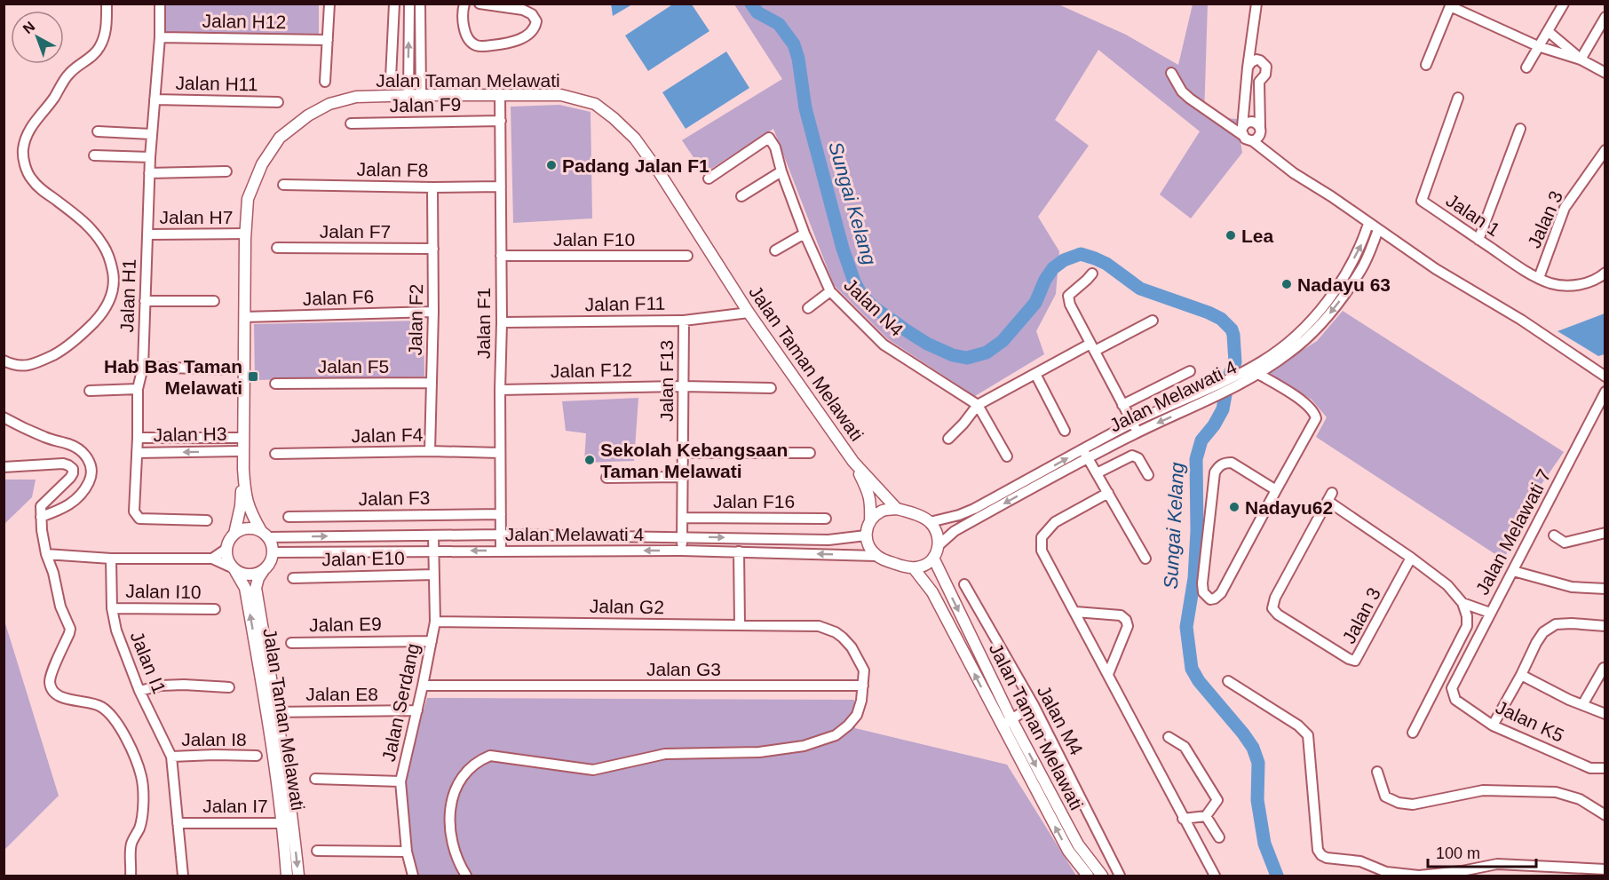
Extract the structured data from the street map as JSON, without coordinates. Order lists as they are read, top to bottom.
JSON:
{
  "streets": {
    "main road": ["Jalan Taman Melawati"],
    "street": [
      "Jalan H12",
      "Jalan H11",
      "Jalan F9",
      "Jalan F8",
      "Jalan 1",
      "Jalan H7",
      "Jalan 3",
      "Jalan F7",
      "Jalan F10",
      "Jalan H1",
      "Jalan F6",
      "Jalan F11",
      "Jalan N4",
      "Jalan F2",
      "Jalan F1",
      "Jalan F5",
      "Jalan F12",
      "Jalan F13",
      "Jalan Melawati 4",
      "Jalan H3",
      "Jalan F4",
      "Jalan F3",
      "Jalan F16",
      "Jalan Melawati 7",
      "Jalan E10",
      "Jalan I10",
      "Jalan G2",
      "Jalan E9",
      "Jalan I1",
      "Jalan G3",
      "Jalan E8",
      "Jalan Serdang",
      "Jalan M4",
      "Jalan K5",
      "Jalan I8",
      "Jalan I7"
    ]
  },
  "crossings": [
    ["Jalan H12", "Jalan H1"],
    ["Jalan Taman Melawati", "Jalan H7"],
    ["Jalan Taman Melawati", "Jalan F6"],
    ["Jalan Taman Melawati", "Jalan F11"],
    ["Jalan Taman Melawati", "Jalan F1"],
    ["Jalan Taman Melawati", "Jalan Melawati 4"],
    ["Jalan Taman Melawati", "Jalan H3"],
    ["Jalan Taman Melawati", "Jalan E8"],
    ["Jalan Taman Melawati", "Jalan I7"],
    ["Jalan H11", "Jalan H1"],
    ["Jalan F9", "Jalan F1"],
    ["Jalan F8", "Jalan F2"],
    ["Jalan F8", "Jalan F1"],
    ["Jalan 1", "Jalan 3"],
    ["Jalan H7", "Jalan H1"],
    ["Jalan F7", "Jalan F2"],
    ["Jalan F10", "Jalan F1"],
    ["Jalan H1", "Jalan H3"],
    ["Jalan F6", "Jalan F2"],
    ["Jalan F11", "Jalan F1"],
    ["Jalan F11", "Jalan F13"],
    ["Jalan F2", "Jalan F5"],
    ["Jalan F2", "Jalan F4"],
    ["Jalan F1", "Jalan F12"],
    ["Jalan F1", "Jalan Melawati 4"],
    ["Jalan F1", "Jalan F4"],
    ["Jalan F1", "Jalan F3"],
    ["Jalan F12", "Jalan F13"],
    ["Jalan F13", "Jalan Melawati 4"],
    ["Jalan F13", "Jalan F16"],
    ["Jalan Melawati 4", "Jalan Serdang"],
    ["Jalan Melawati 7", "Jalan K5"],
    ["Jalan E10", "Jalan Serdang"],
    ["Jalan I10", "Jalan I1"],
    ["Jalan G2", "Jalan G3"],
    ["Jalan G2", "Jalan Serdang"],
    ["Jalan E9", "Jalan Serdang"],
    ["Jalan I1", "Jalan I8"],
    ["Jalan I1", "Jalan I7"],
    ["Jalan G3", "Jalan Serdang"],
    ["Jalan E8", "Jalan Serdang"]
  ],
  "water": ["Sungai Kelang"],
  "places": {
    "other": [
      "Padang Jalan F1",
      "Lea",
      "Nadayu 63",
      "Sekolah Kebangsaan Taman Melawati",
      "Nadayu62"
    ],
    "transit": ["Hab Bas Taman Melawati"]
  },
  "scale_bar": "100 m",
  "north": "top left"
}
